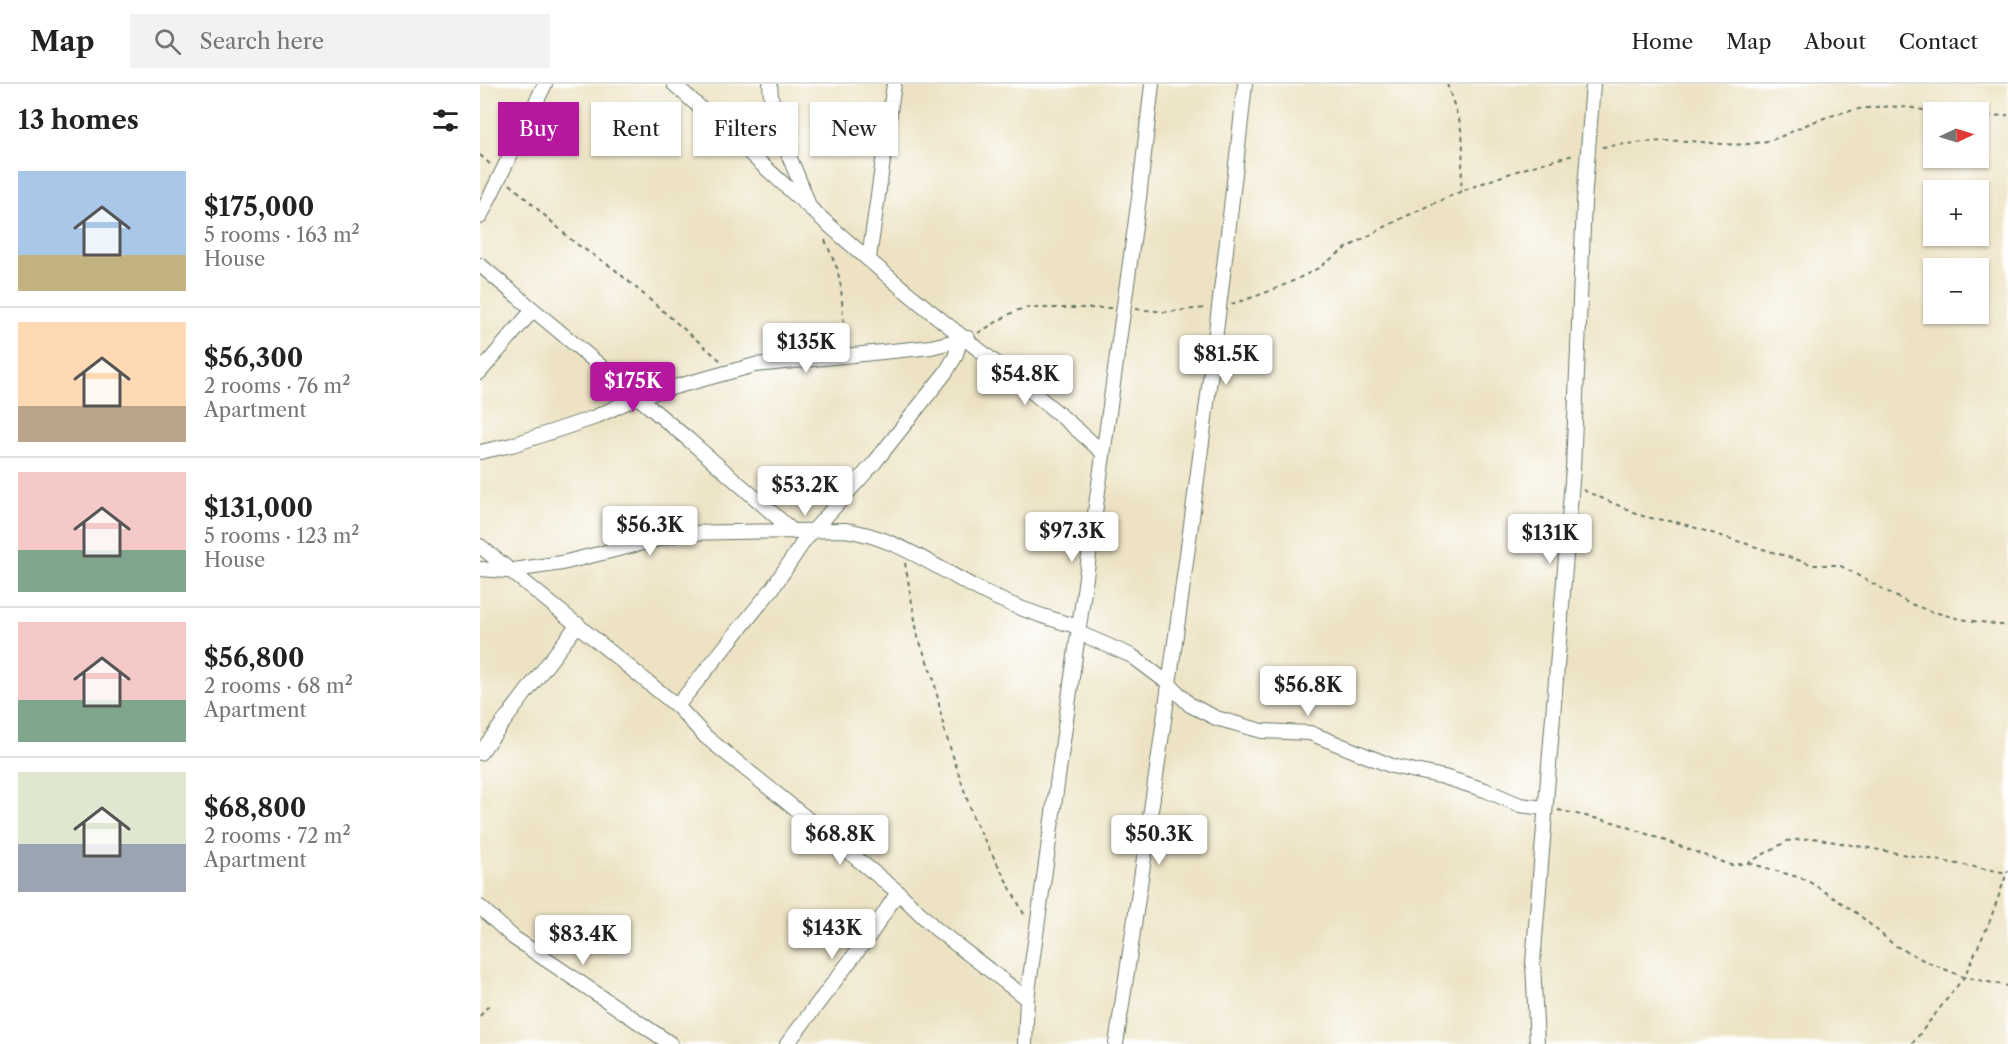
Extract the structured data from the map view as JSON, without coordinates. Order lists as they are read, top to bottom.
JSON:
{
  "north": "right",
  "page": {
    "header": "Map",
    "search": "Search here",
    "nav": [
      "Home",
      "Map",
      "About",
      "Contact"
    ],
    "heading": "13 homes",
    "map_buttons": ["+", "−"],
    "chip": [
      "Buy",
      "Rent",
      "Filters",
      "New"
    ],
    "list": [
      {
        "name": "$175,000",
        "note": "5 rooms · 163 m² · House"
      },
      {
        "name": "$56,300",
        "note": "2 rooms · 76 m² · Apartment"
      },
      {
        "name": "$131,000",
        "note": "5 rooms · 123 m² · House"
      },
      {
        "name": "$56,800",
        "note": "2 rooms · 68 m² · Apartment"
      },
      {
        "name": "$68,800",
        "note": "2 rooms · 72 m² · Apartment"
      }
    ],
    "price": [
      "$135K",
      "$81.5K",
      "$54.8K",
      "$175K",
      "$53.2K",
      "$56.3K",
      "$97.3K",
      "$131K",
      "$56.8K",
      "$68.8K",
      "$50.3K",
      "$143K",
      "$83.4K"
    ]
  }
}
